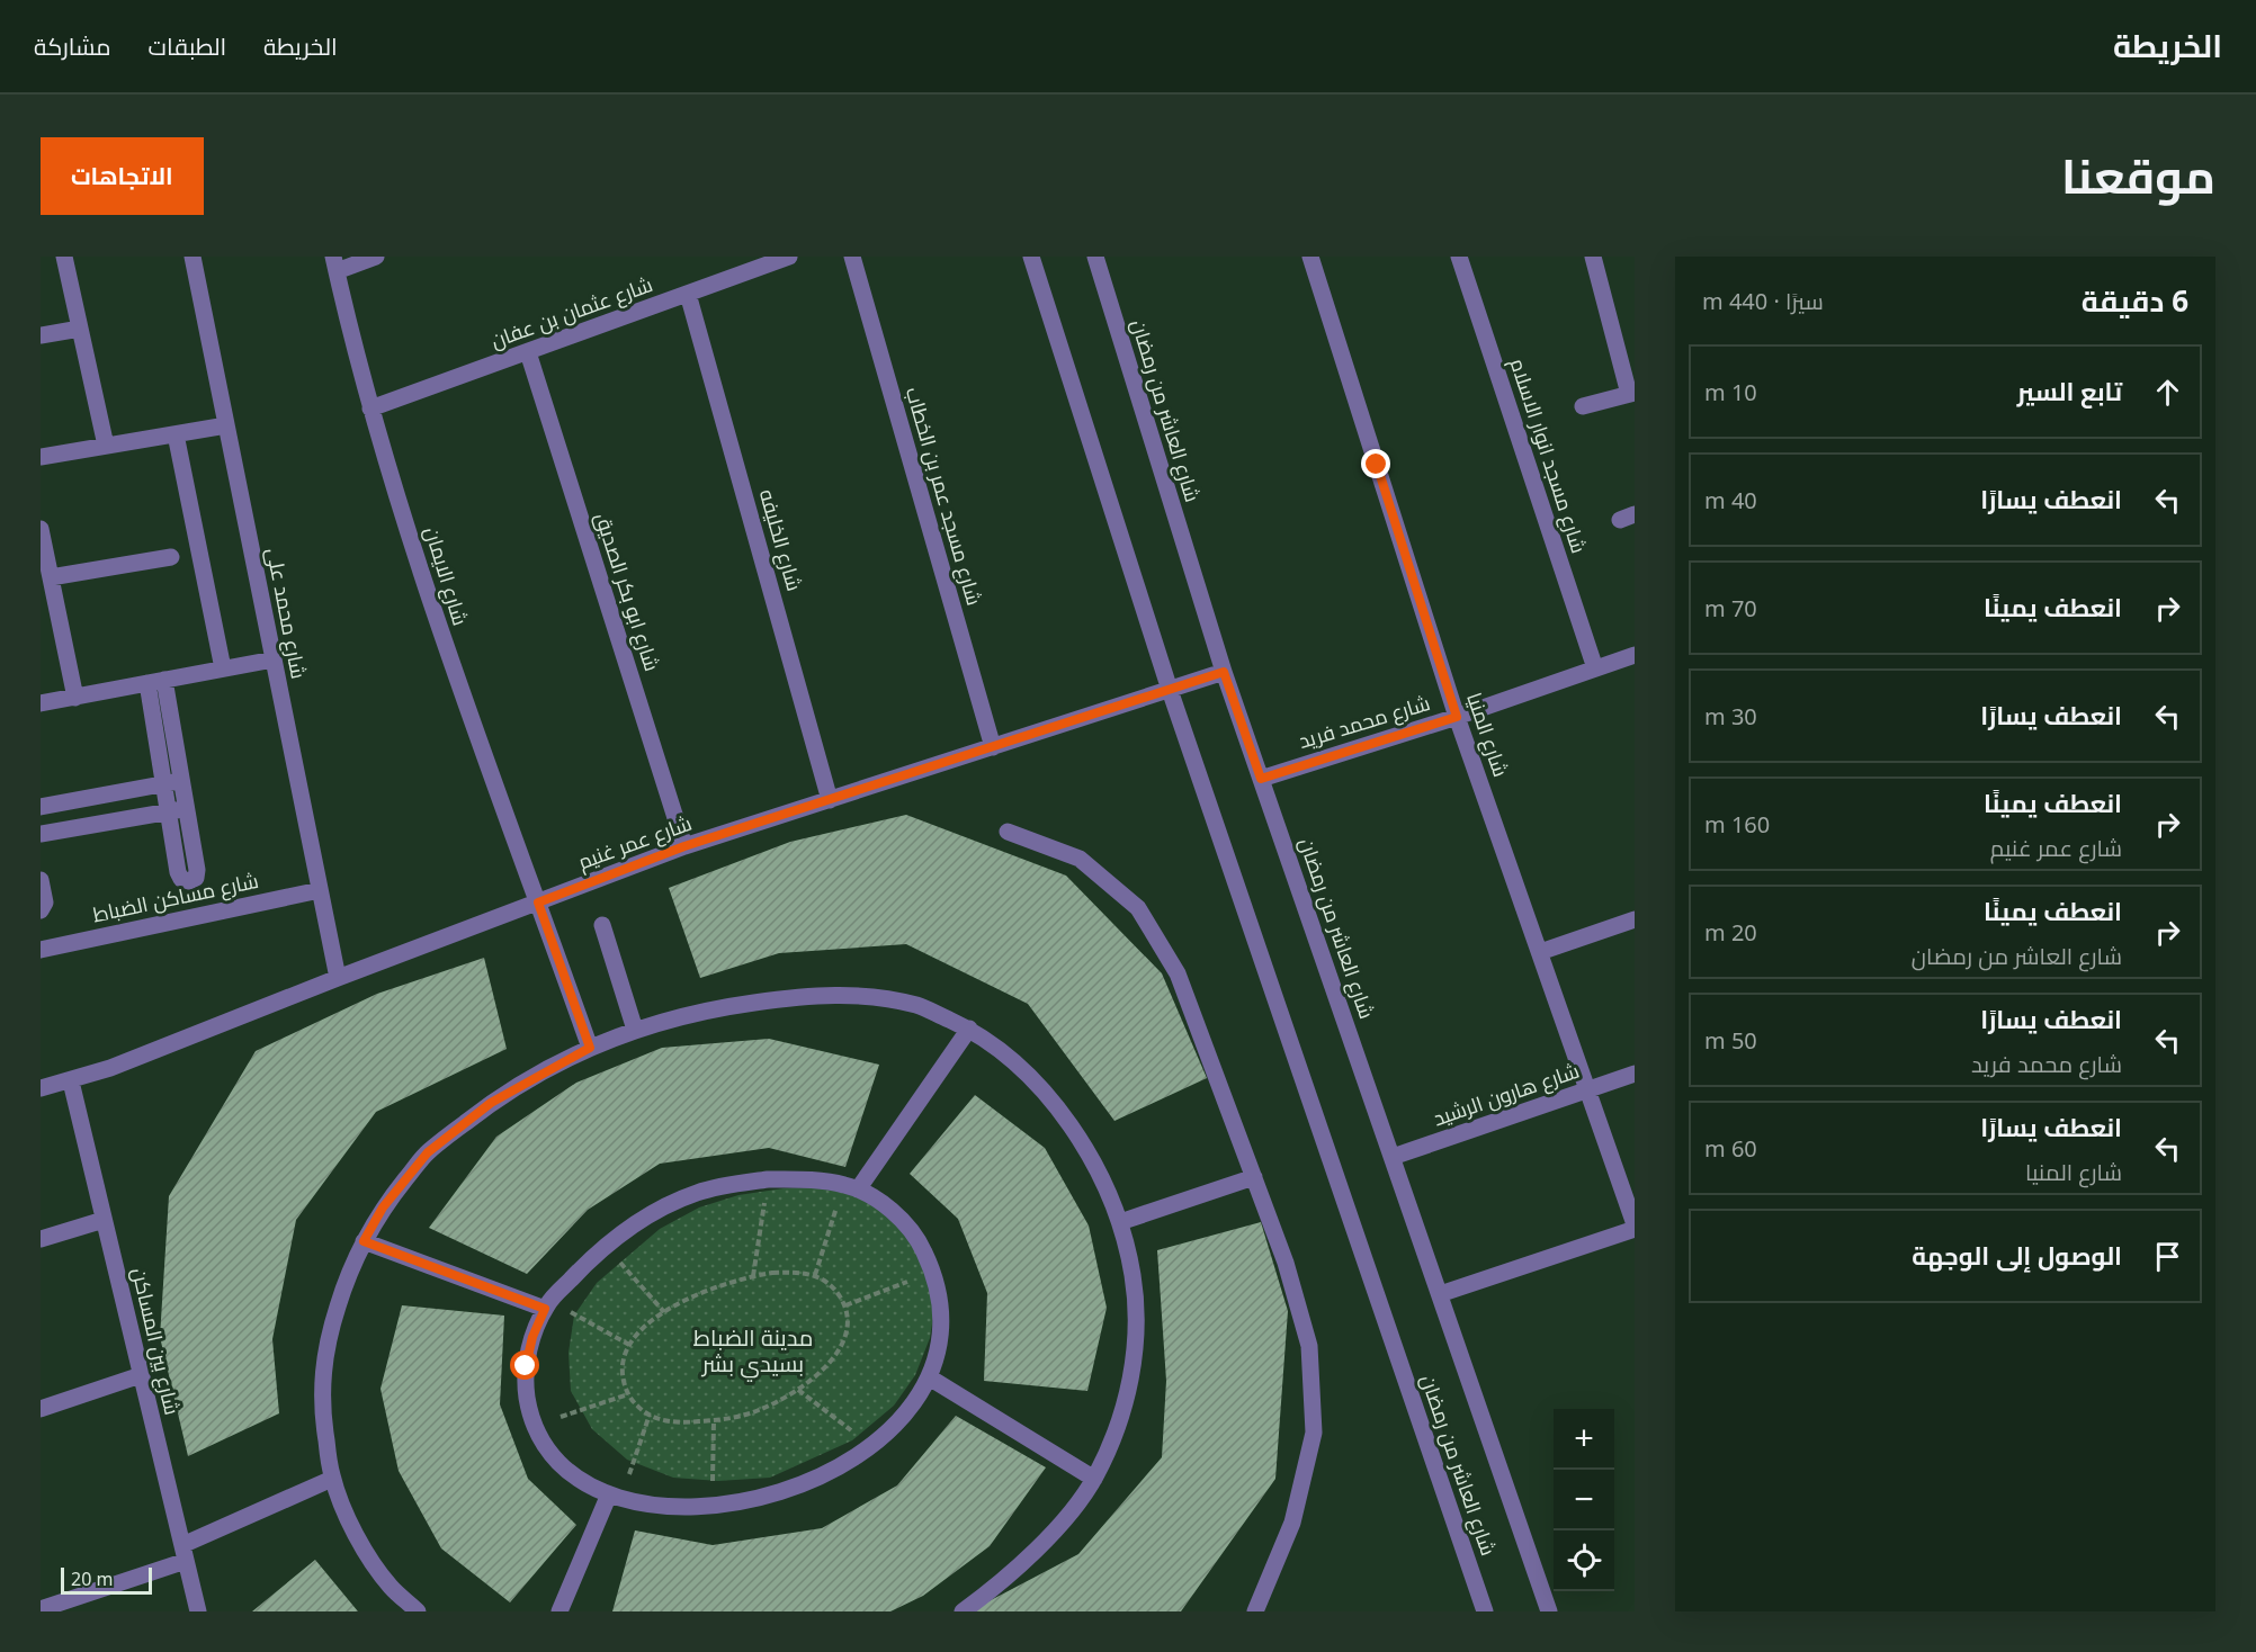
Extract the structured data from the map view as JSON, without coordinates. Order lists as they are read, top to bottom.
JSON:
{
  "streets": {
    "street": [
      "شارع عثمان بن عفان",
      "شارع العاشر من رمضان",
      "شارع مسجد انوار الاسلام",
      "شارع مسجد عمر بن الخطاب",
      "شارع الخليفه",
      "شارع الايمان",
      "شارع ابو بكر الصديق",
      "شارع محمد على",
      "شارع محمد فريد",
      "شارع المنيا",
      "شارع عمر غنيم",
      "شارع مساكن الضباط",
      "شارع هارون الرشيد",
      "شارع بين المساكن"
    ]
  },
  "crossings": [
    ["شارع عثمان بن عفان", "شارع الخليفه"],
    ["شارع عثمان بن عفان", "شارع الايمان"],
    ["شارع عثمان بن عفان", "شارع ابو بكر الصديق"],
    ["شارع العاشر من رمضان", "شارع محمد فريد"],
    ["شارع العاشر من رمضان", "شارع عمر غنيم"],
    ["شارع العاشر من رمضان", "شارع هارون الرشيد"],
    ["شارع مسجد انوار الاسلام", "شارع محمد فريد"],
    ["شارع مسجد عمر بن الخطاب", "شارع عمر غنيم"],
    ["شارع الخليفه", "شارع عمر غنيم"],
    ["شارع الايمان", "شارع عمر غنيم"],
    ["شارع ابو بكر الصديق", "شارع عمر غنيم"],
    ["شارع محمد على", "شارع عمر غنيم"],
    ["شارع محمد على", "شارع مساكن الضباط"],
    ["شارع محمد فريد", "شارع المنيا"],
    ["شارع المنيا", "شارع هارون الرشيد"],
    ["شارع عمر غنيم", "شارع بين المساكن"]
  ],
  "districts": ["مدينة الضباط بسيدي بشر"],
  "scale_bar": "20 m",
  "page": {
    "header": "الخريطة",
    "nav": ["الخريطة", "الطبقات", "مشاركة"],
    "title": "موقعنا",
    "buttons": "الاتجاهات",
    "heading": ["6 دقيقة", "سيرًا · 440 m"],
    "list": [
      ["تابع السير", "10 m"],
      ["انعطف يسارًا", "40 m"],
      ["انعطف يمينًا", "70 m"],
      ["انعطف يسارًا", "30 m"],
      ["انعطف يمينًا", "شارع عمر غنيم", "160 m"],
      ["انعطف يمينًا", "شارع العاشر من رمضان", "20 m"],
      ["انعطف يسارًا", "شارع محمد فريد", "50 m"],
      ["انعطف يسارًا", "شارع المنيا", "60 m"],
      "الوصول إلى الوجهة"
    ],
    "map_buttons": ["+", "−"],
    "scale": "20 m"
  }
}
